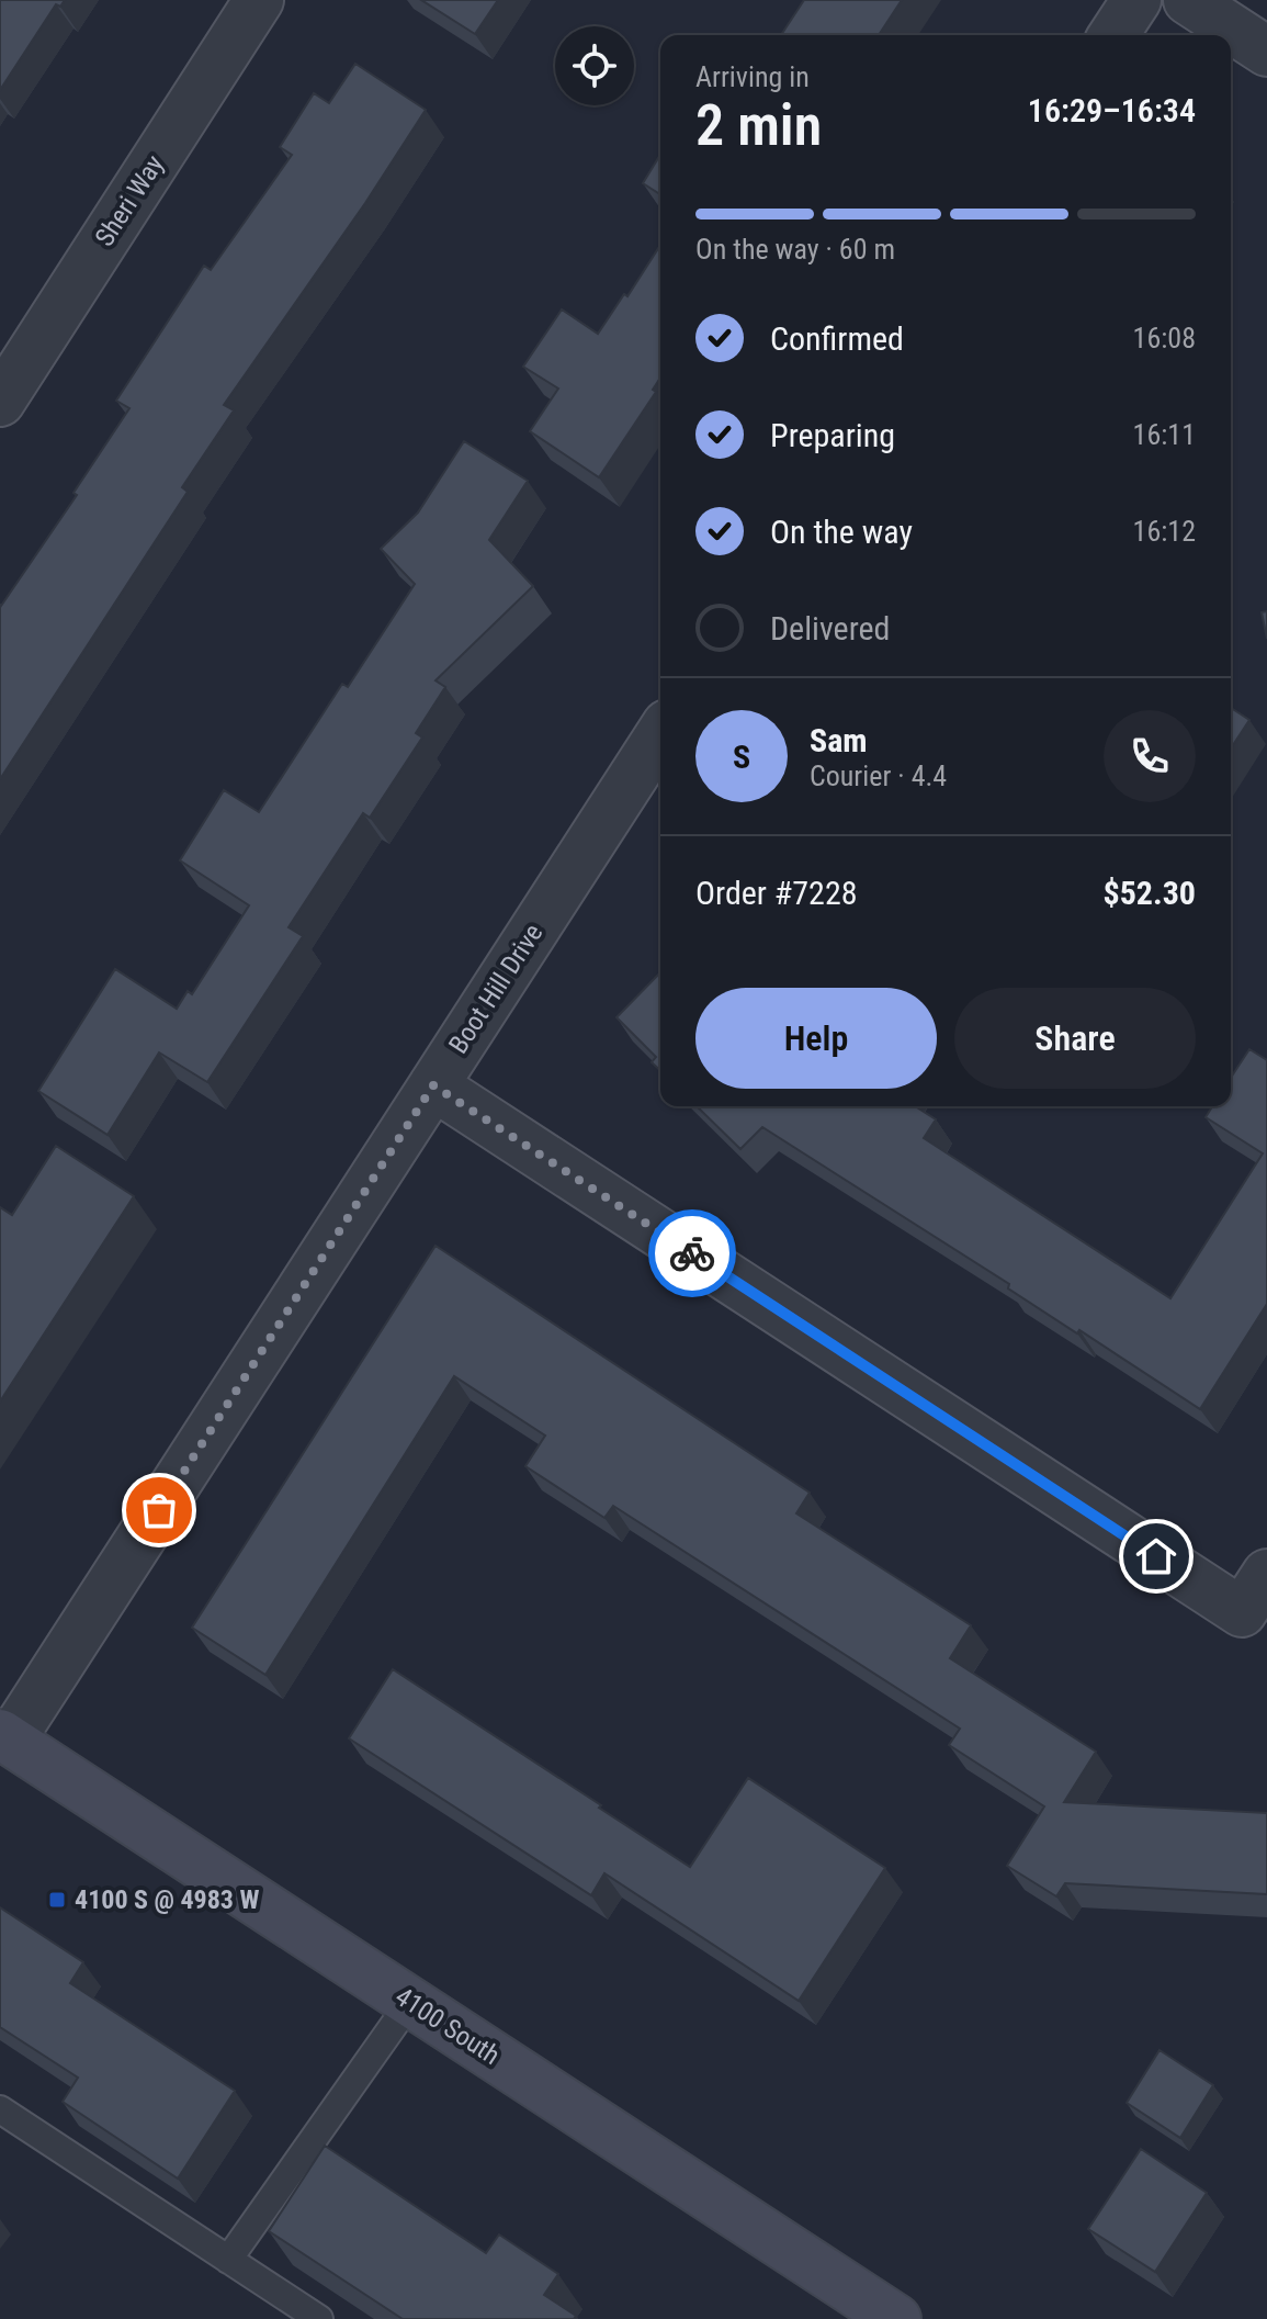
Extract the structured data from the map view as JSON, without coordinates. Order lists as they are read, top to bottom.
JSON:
{
  "streets": {
    "main road": ["4100 South"],
    "street": ["Sheri Way", "Boot Hill Drive"]
  },
  "crossings": [
    ["Boot Hill Drive", "4100 South"]
  ],
  "places": {
    "transit": ["4100 S @ 4983 W"]
  },
  "page": {
    "heading": ["2 min", "Arriving in", "16:29–16:34"],
    "panel": [
      "Sam",
      "Courier · 4.4",
      "Order #7228",
      "$52.30"
    ],
    "bar": "On the way · 60 m",
    "list": [
      ["Confirmed", "16:08"],
      ["Preparing", "16:11"],
      ["On the way", "16:12"],
      "Delivered"
    ],
    "round": "S",
    "buttons": ["Help", "Share"]
  }
}
